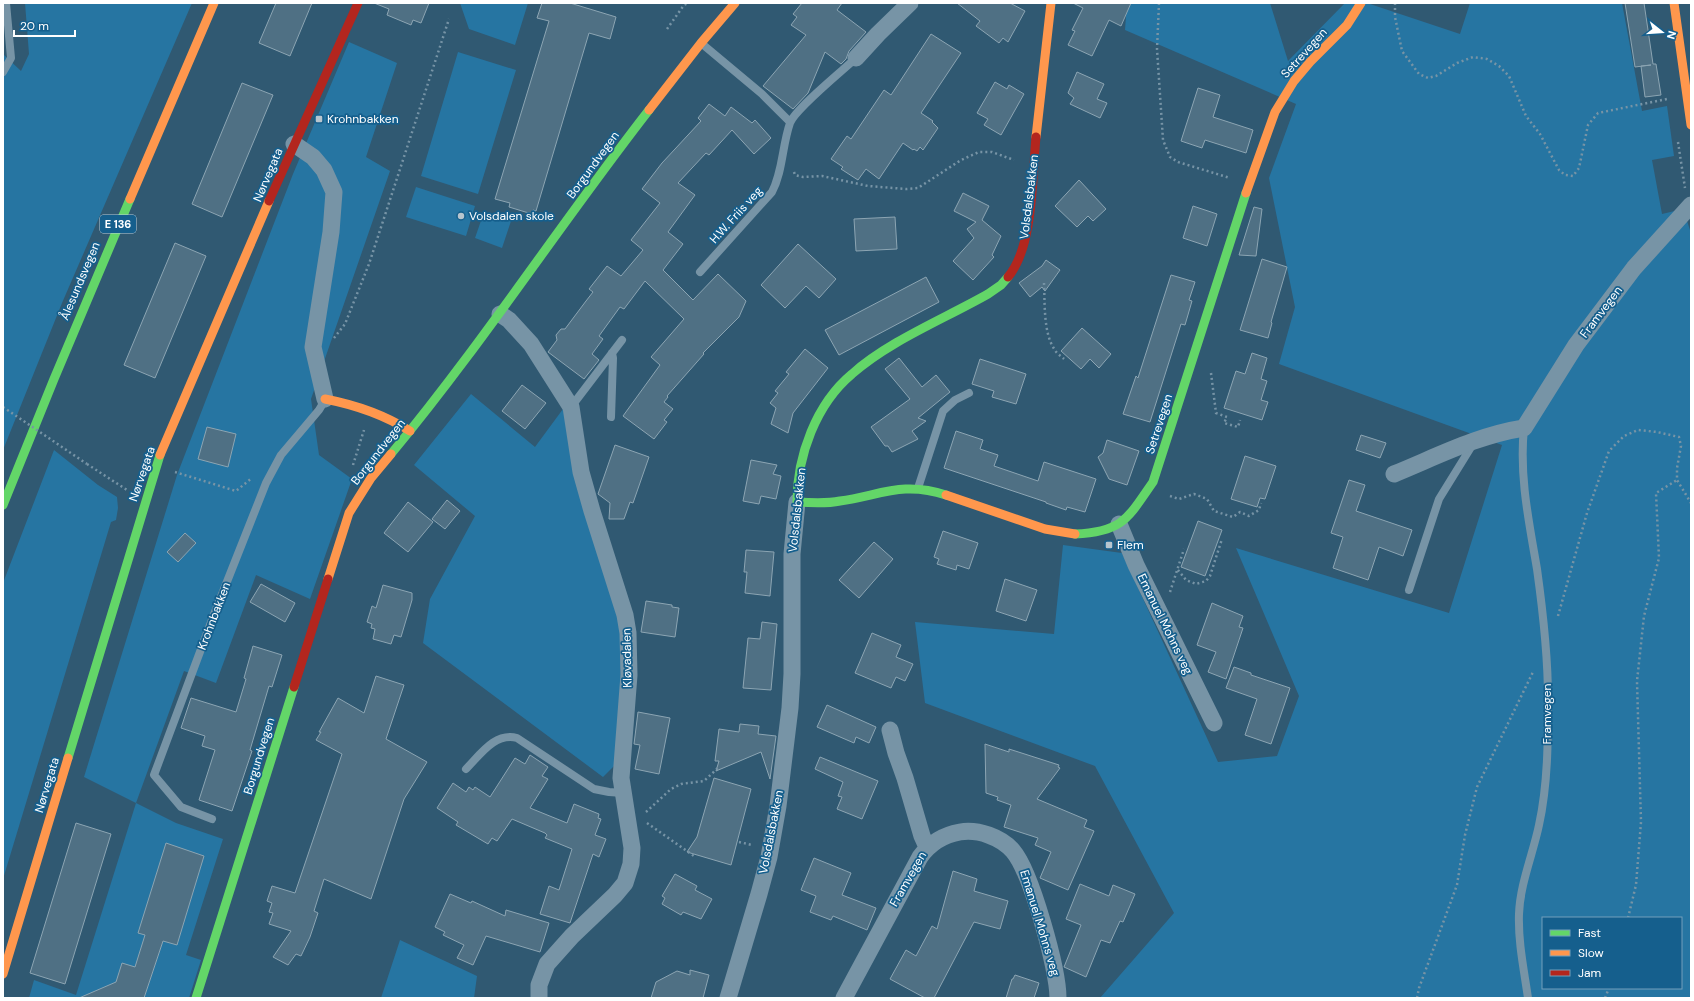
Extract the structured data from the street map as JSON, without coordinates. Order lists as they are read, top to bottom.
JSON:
{
  "streets": {
    "main road": [
      "Setrevegen",
      "Borgundvegen",
      "Nørvegata",
      "Volsdalsbakken",
      "E 136",
      "Ålesundsvegen"
    ],
    "street": ["Framvegen", "Emanuel Mohns veg", "Kløvadalen"],
    "lane": ["H.W. Friis veg", "Krohnbakken"]
  },
  "crossings": [
    ["Setrevegen", "Volsdalsbakken"],
    ["Setrevegen", "Emanuel Mohns veg"],
    ["Borgundvegen", "Kløvadalen"],
    ["Framvegen", "Emanuel Mohns veg"]
  ],
  "places": {
    "transit": ["Krohnbakken", "Flem"],
    "other": ["Volsdalen skole"]
  },
  "legend": ["Fast", "Slow", "Jam"],
  "scale_bar": "20 m",
  "north": "right"
}
